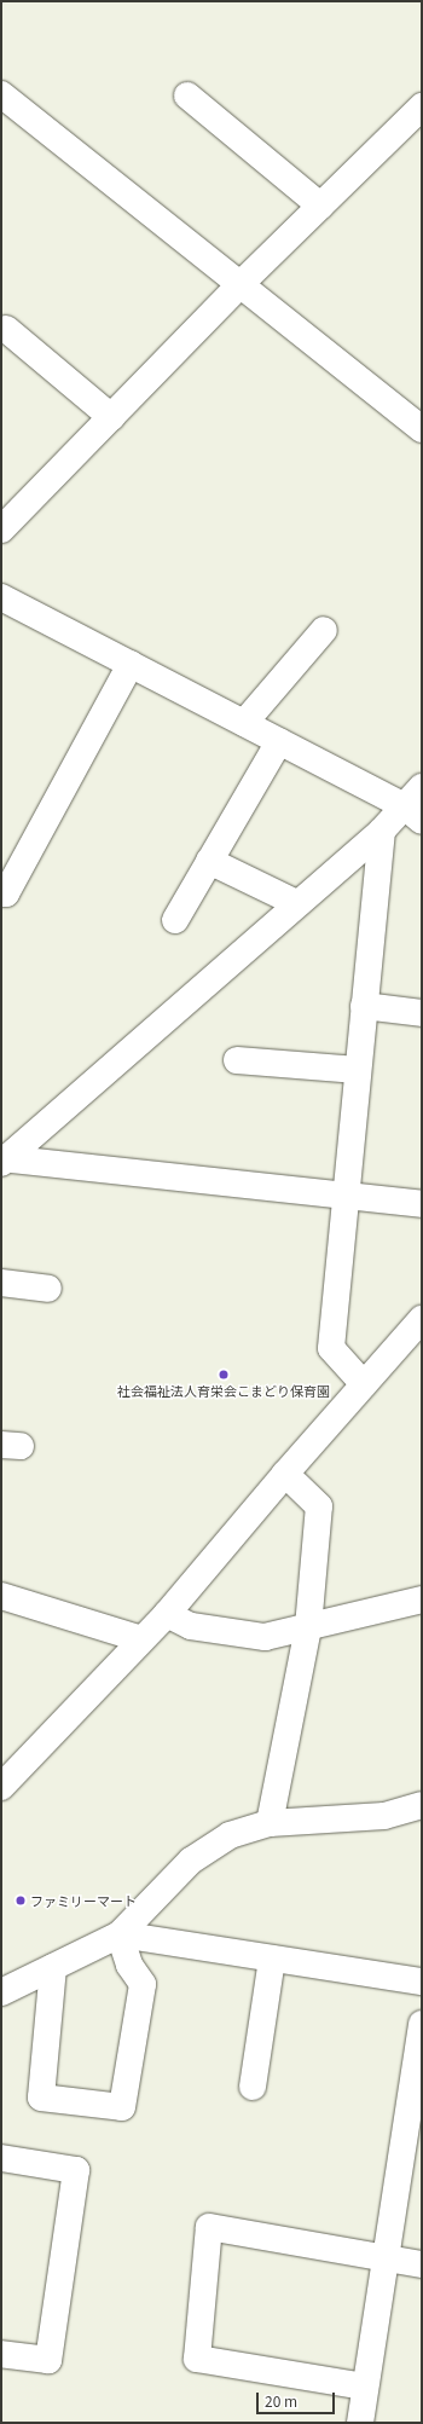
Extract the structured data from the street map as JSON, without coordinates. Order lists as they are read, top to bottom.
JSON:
{
  "places": ["社会福祉法人育栄会こまどり保育園", "ファミリーマート"],
  "scale_bar": "20 m"
}
